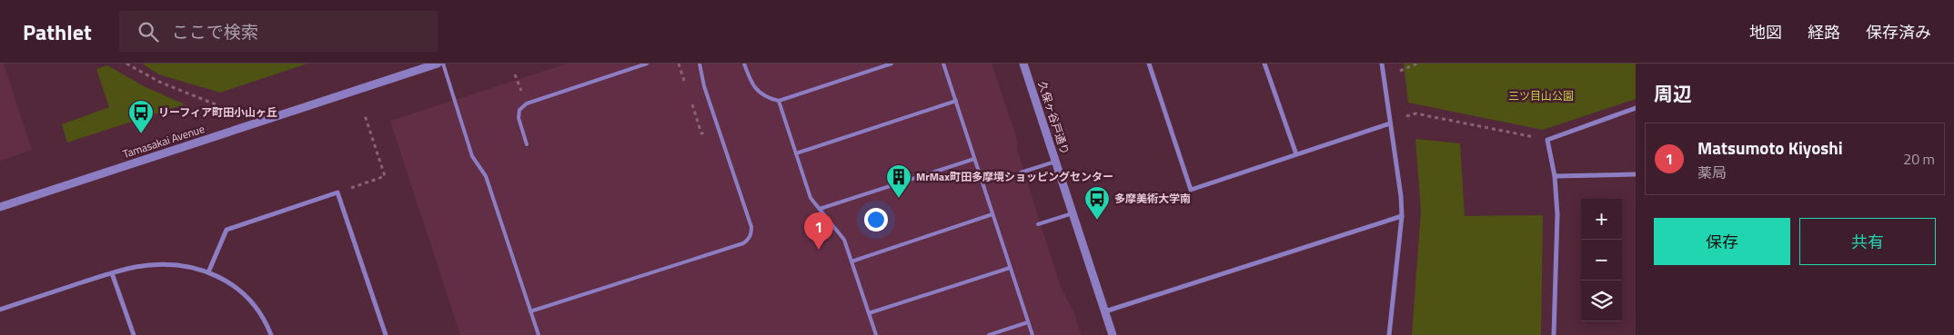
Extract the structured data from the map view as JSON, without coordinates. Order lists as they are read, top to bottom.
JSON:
{
  "streets": {
    "street": ["久保ヶ谷戸通り", "Tamasakai Avenue"]
  },
  "parks": ["三ツ目山公園"],
  "places": {
    "bus stop": ["リーフィア町田小山ヶ丘", "多摩美術大学南"],
    "building": ["MrMax町田多摩境ショッピングセンター"]
  },
  "page": {
    "header": "Pathlet",
    "search": "ここで検索",
    "nav": ["地図", "経路", "保存済み"],
    "heading": "周辺",
    "list": [
      {
        "mark": "1",
        "name": "Matsumoto Kiyoshi",
        "note": "薬局",
        "value": "20 m"
      }
    ],
    "map_buttons": ["+", "−"],
    "buttons": ["保存", "共有"],
    "pins": "1"
  }
}
